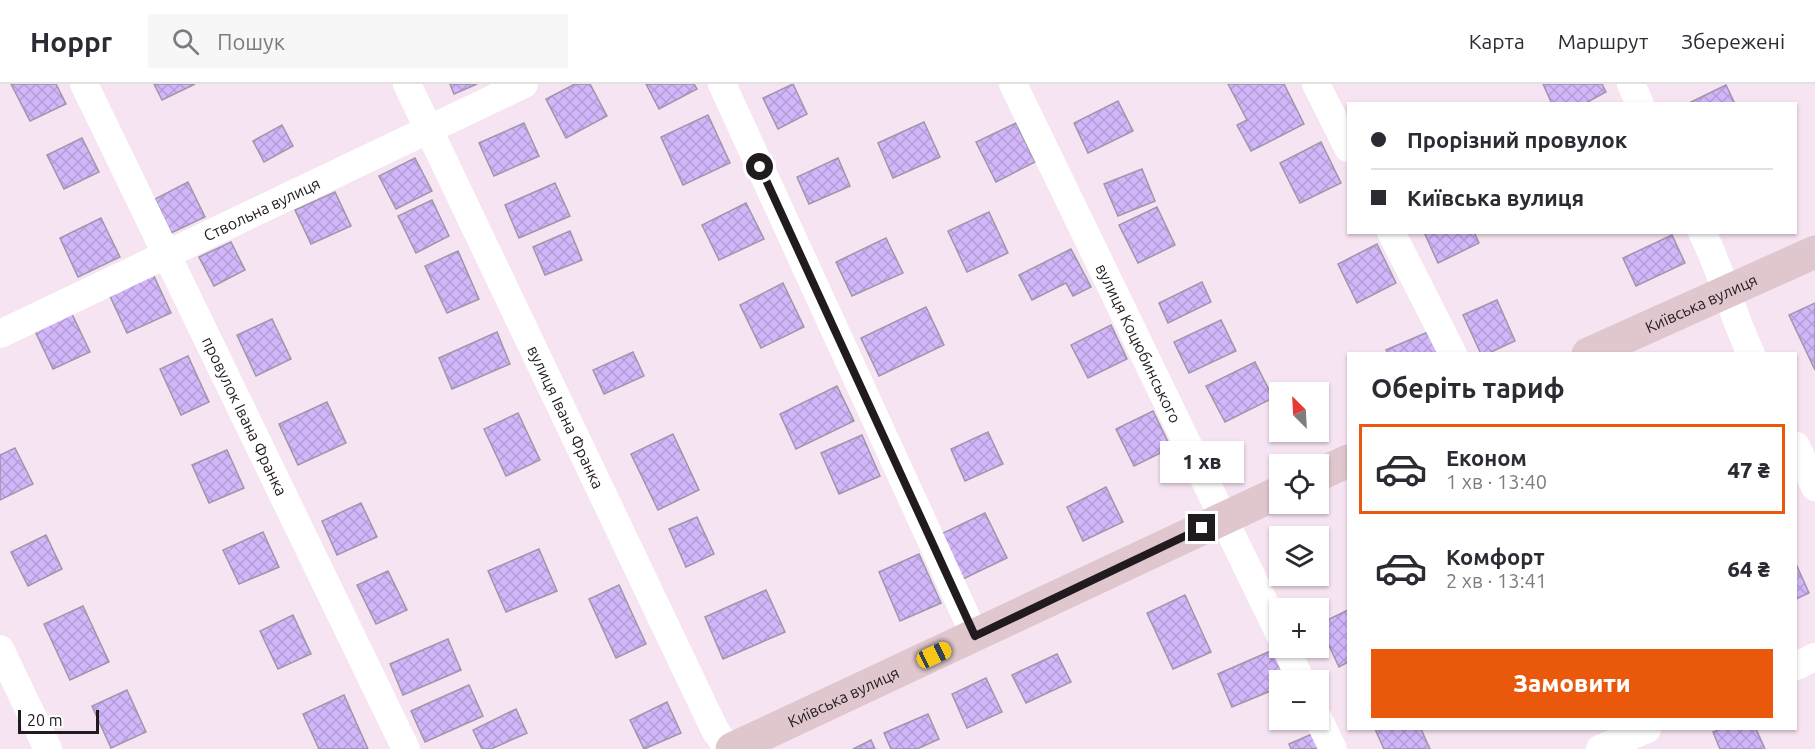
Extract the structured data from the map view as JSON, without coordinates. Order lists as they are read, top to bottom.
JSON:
{
  "streets": {
    "street": [
      "Ствольна вулиця",
      "Київська вулиця",
      "вулиця Коцюбинського",
      "провулок Івана Франка",
      "вулиця Івана Франка"
    ]
  },
  "crossings": [
    ["Ствольна вулиця", "провулок Івана Франка"],
    ["Ствольна вулиця", "вулиця Івана Франка"],
    ["Київська вулиця", "вулиця Коцюбинського"],
    ["Київська вулиця", "вулиця Івана Франка"]
  ],
  "scale_bar": "20 m",
  "north": "top left",
  "page": {
    "header": "Hoppr",
    "search": "Пошук",
    "nav": ["Карта", "Маршрут", "Збережені"],
    "banner": ["Прорізний провулок", "Київська вулиця"],
    "heading": "Оберіть тариф",
    "map_buttons": ["+", "−"],
    "list": [
      {
        "name": "Економ",
        "note": "1 хв · 13:40",
        "value": "47 ₴"
      },
      {
        "name": "Комфорт",
        "note": "2 хв · 13:41",
        "value": "64 ₴"
      }
    ],
    "bubble": "1 хв",
    "buttons": "Замовити",
    "scale": "20 m"
  }
}
